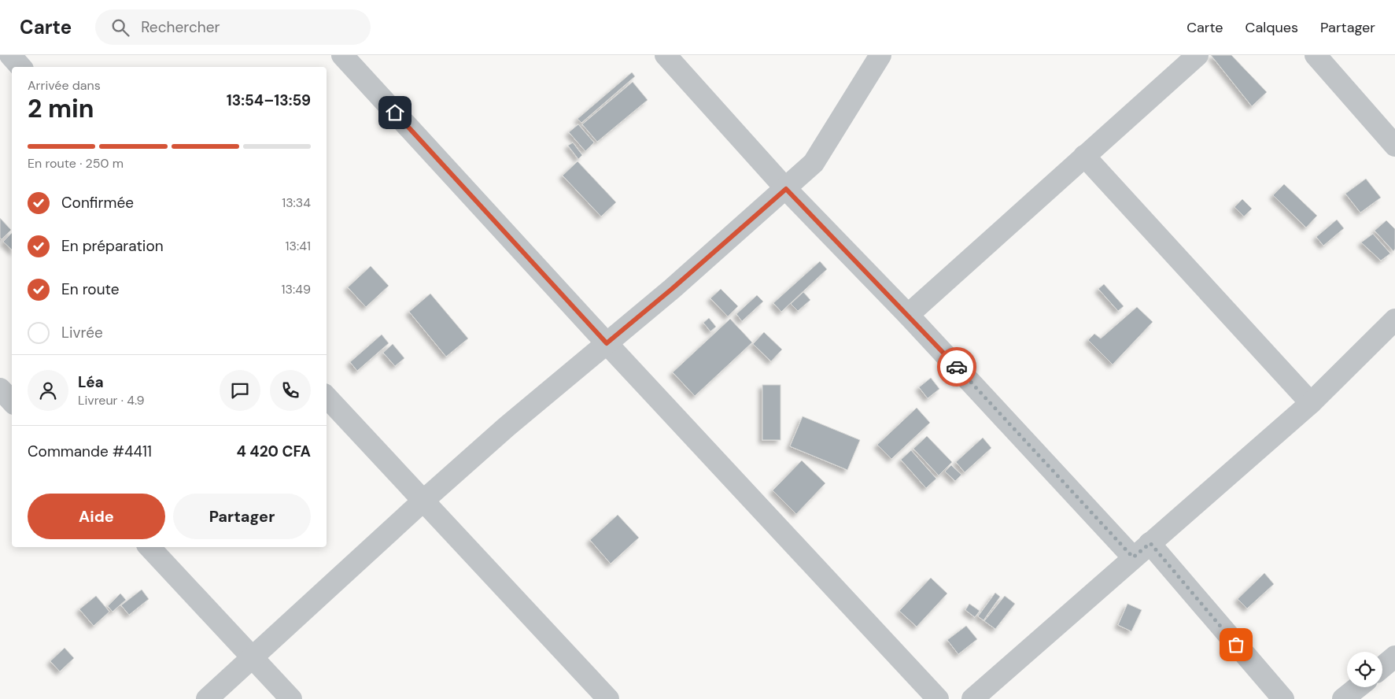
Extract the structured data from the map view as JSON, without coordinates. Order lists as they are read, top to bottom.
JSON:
{
  "page": {
    "header": "Carte",
    "search": "Rechercher",
    "nav": ["Carte", "Calques", "Partager"],
    "heading": ["2 min", "Arrivée dans", "13:54–13:59"],
    "panel": [
      "Léa",
      "Livreur · 4.9",
      "Commande #4411",
      "4 420 CFA"
    ],
    "bar": "En route · 250 m",
    "list": [
      ["Confirmée", "13:34"],
      ["En préparation", "13:41"],
      ["En route", "13:49"],
      "Livrée"
    ],
    "buttons": ["Aide", "Partager"]
  }
}
